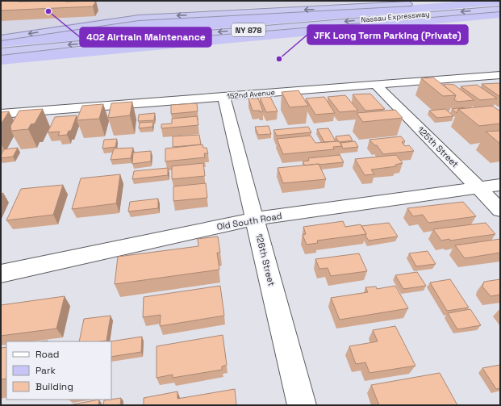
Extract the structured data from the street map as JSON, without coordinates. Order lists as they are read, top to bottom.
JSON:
{
  "streets": {
    "highway": ["Nassau Expressway", "NY 878"],
    "street": [
      "152nd Avenue",
      "125th Street",
      "Old South Road",
      "126th Street"
    ]
  },
  "crossings": [
    ["152nd Avenue", "125th Street"],
    ["152nd Avenue", "126th Street"],
    ["125th Street", "Old South Road"],
    ["Old South Road", "126th Street"]
  ],
  "places": ["402 Airtrain Maintenance", "JFK Long Term Parking (Private)"],
  "legend": ["Road", "Park", "Building"]
}
